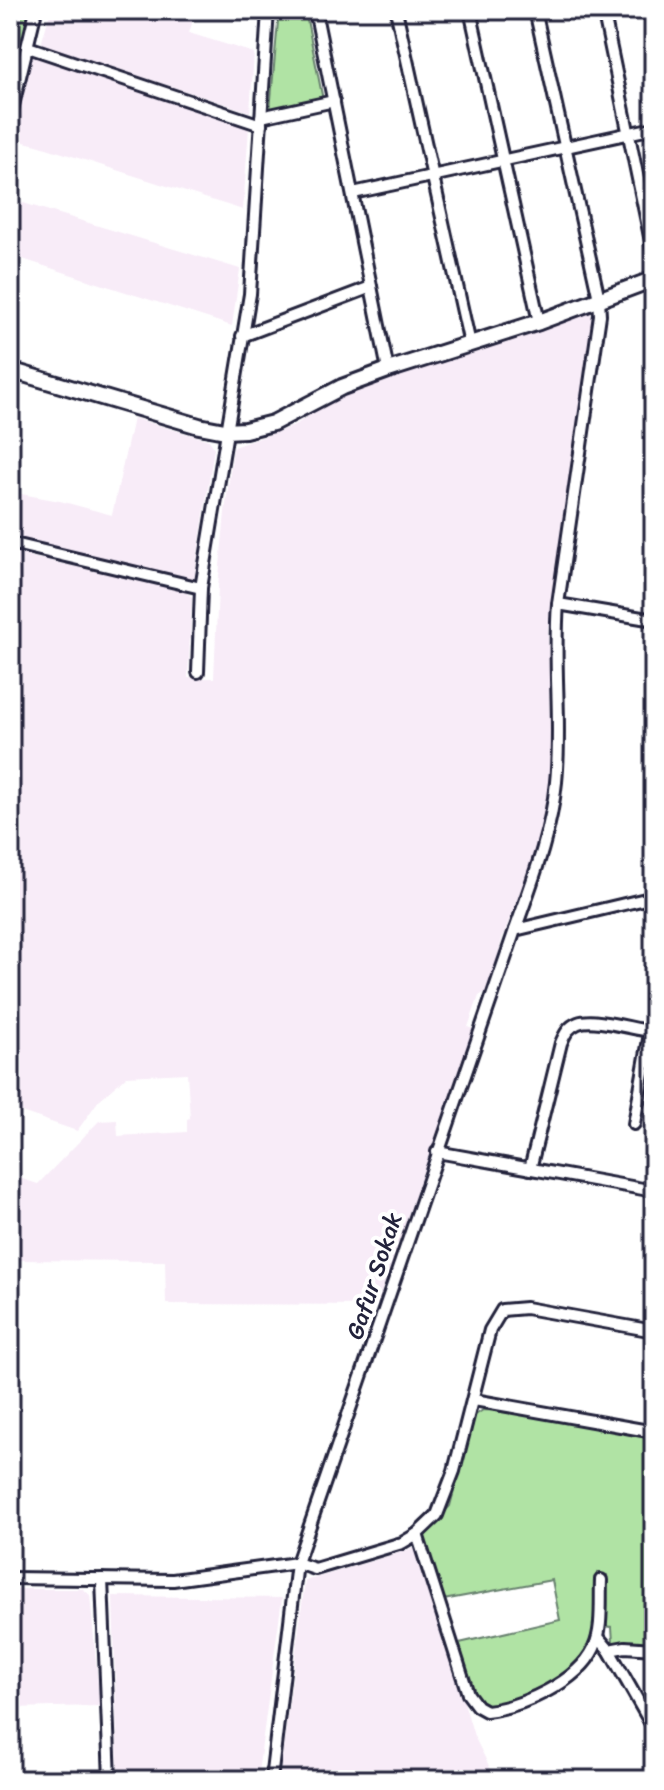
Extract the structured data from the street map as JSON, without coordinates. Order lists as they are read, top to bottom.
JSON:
{
  "streets": {
    "street": ["Gafur Sokak"]
  }
}
